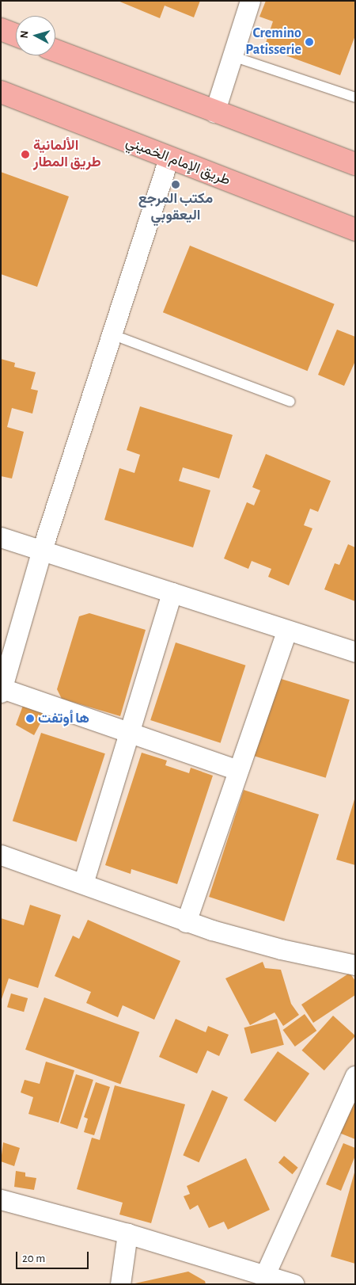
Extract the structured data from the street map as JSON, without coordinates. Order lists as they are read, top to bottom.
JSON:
{
  "streets": {
    "highway": ["طريق الإمام الخميني"]
  },
  "places": [
    "Cremino Patisserie",
    "الألمانية طريق المطار",
    "مكتب المرجع اليعقوبي",
    "ها أوتفت"
  ],
  "scale_bar": "20 m",
  "north": "left"
}
